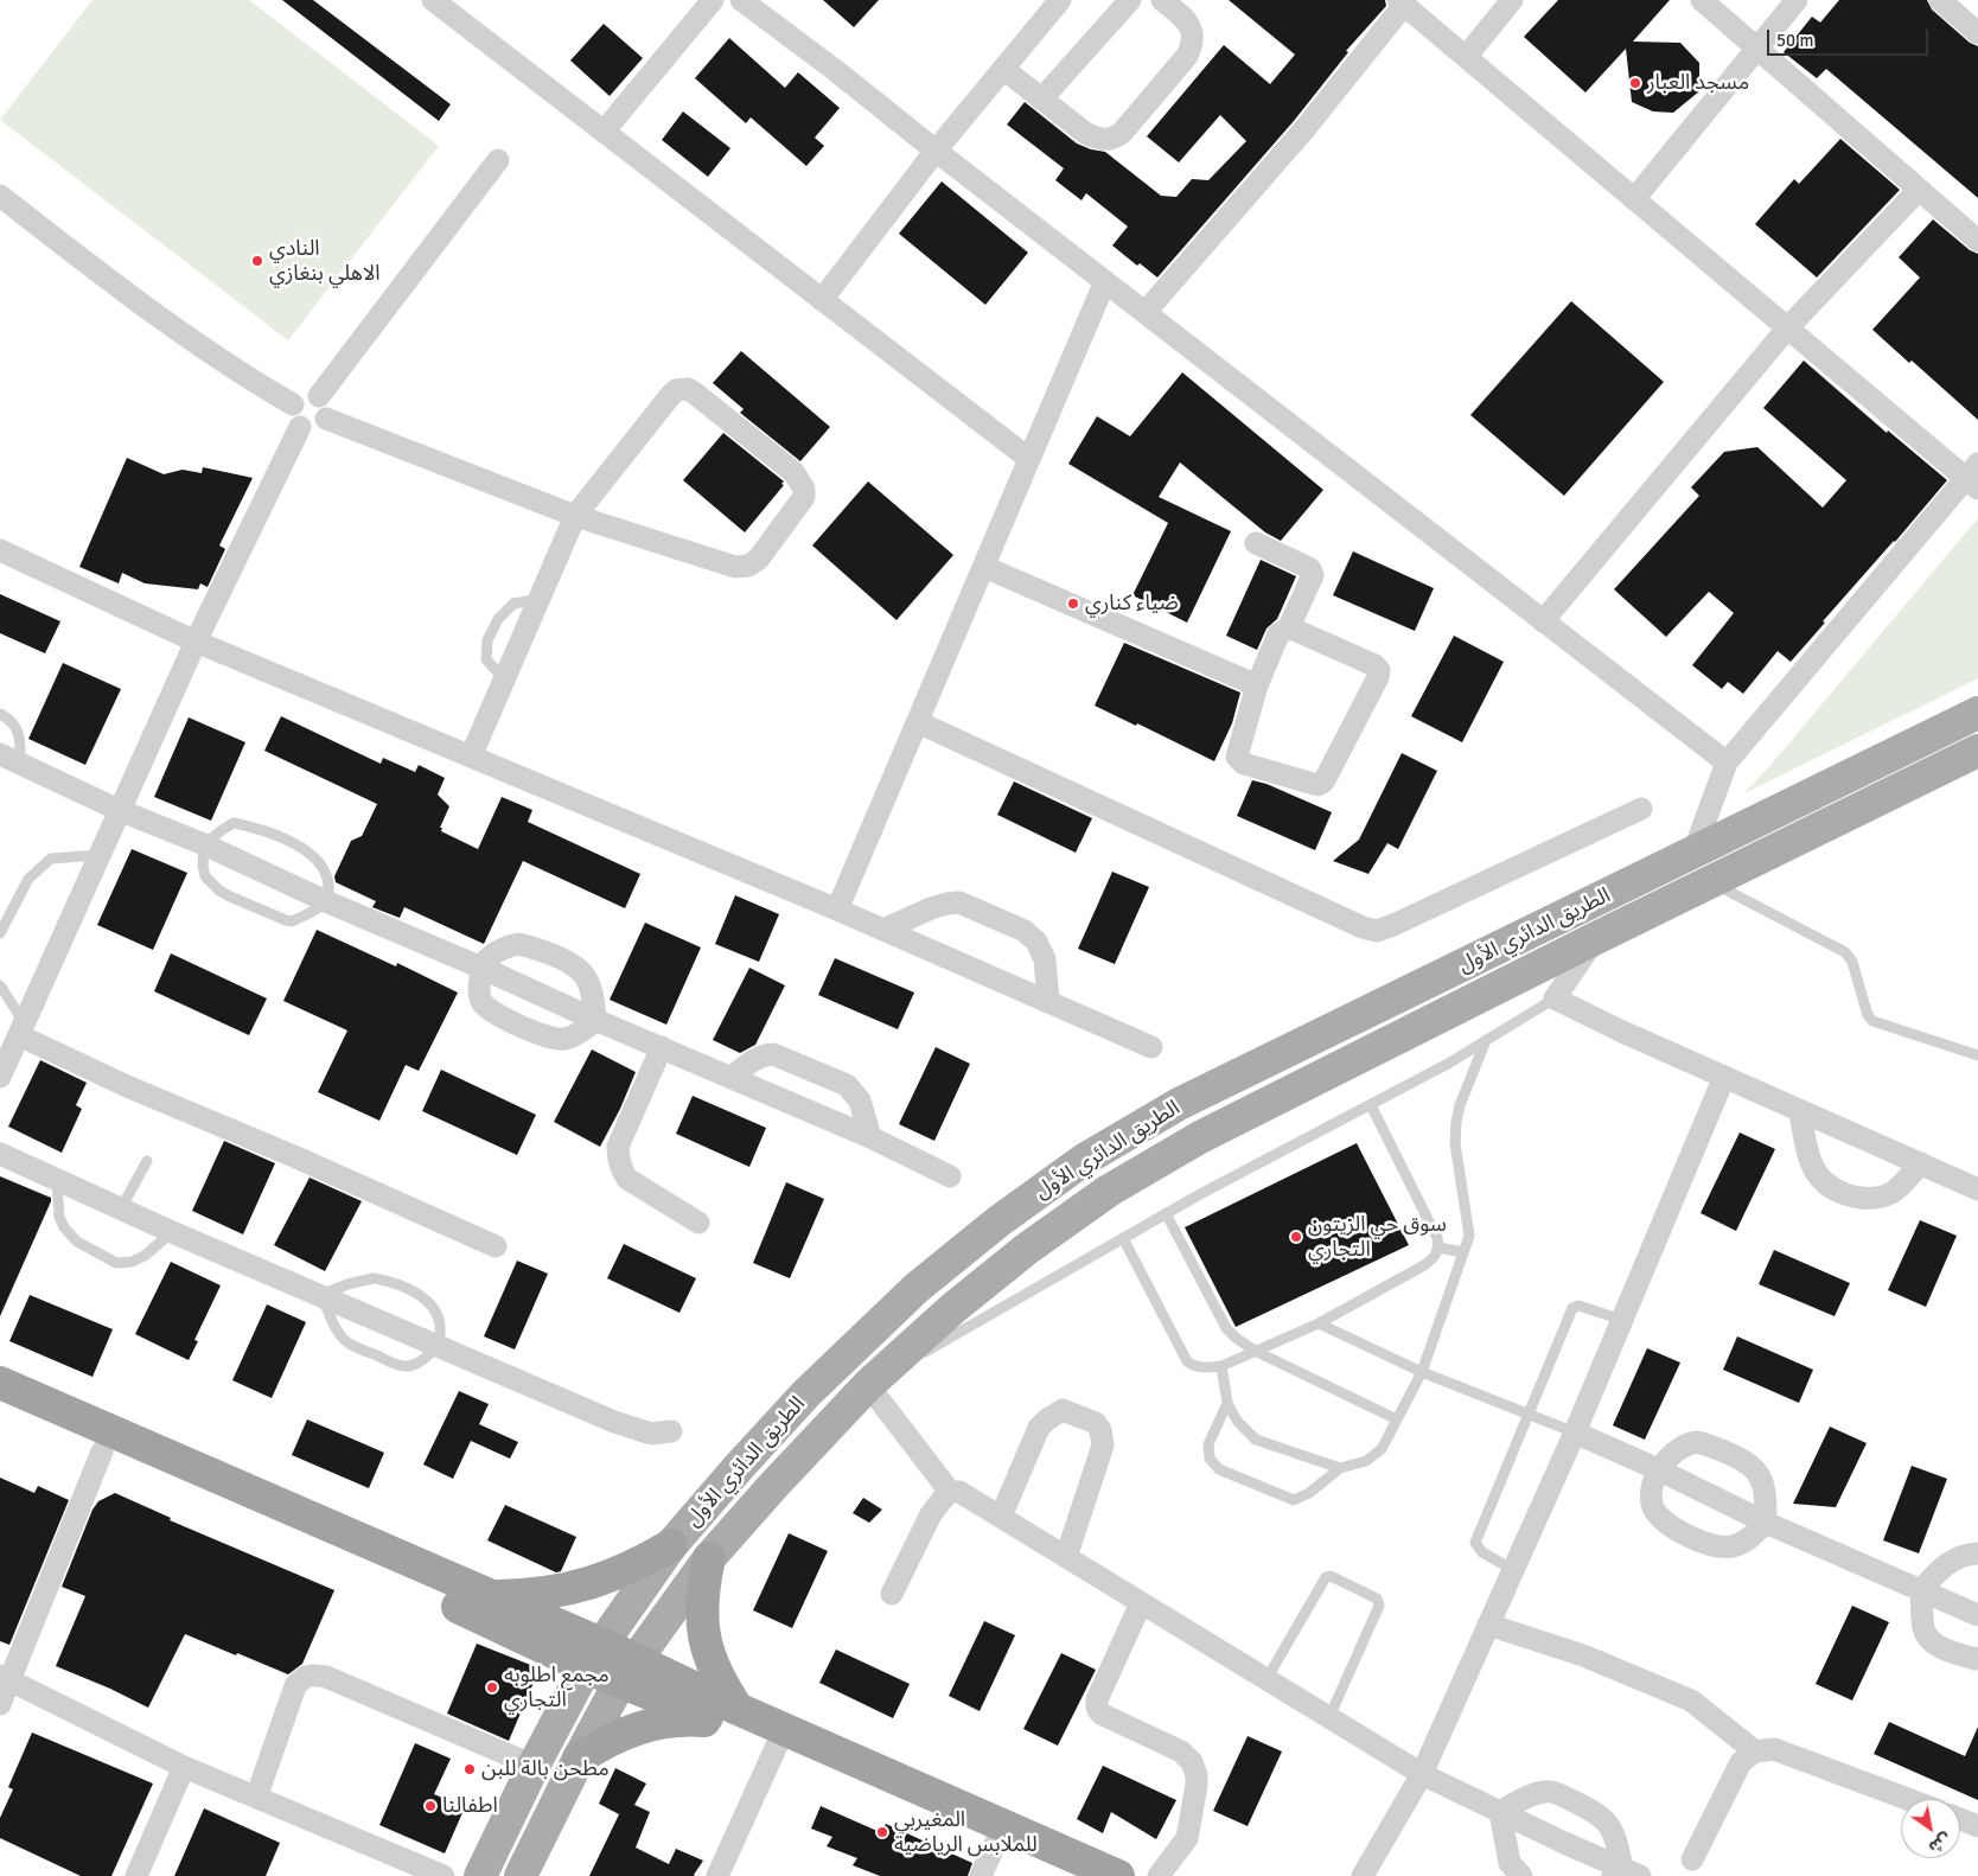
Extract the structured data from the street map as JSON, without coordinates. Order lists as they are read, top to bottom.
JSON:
{
  "streets": {
    "main road": ["الطريق الدائري الأول"]
  },
  "places": [
    "مسجد العبار",
    "النادي الاهلي بنغازي",
    "ضياء كناري",
    "سوق حي الزيتون التجاري",
    "مجمع اطلوبه التجاري",
    "مطحن بالة للبن",
    "اطفالنا",
    "المغيربي للملابس الرياضية"
  ],
  "scale_bar": "50 m",
  "north": "bottom right"
}
